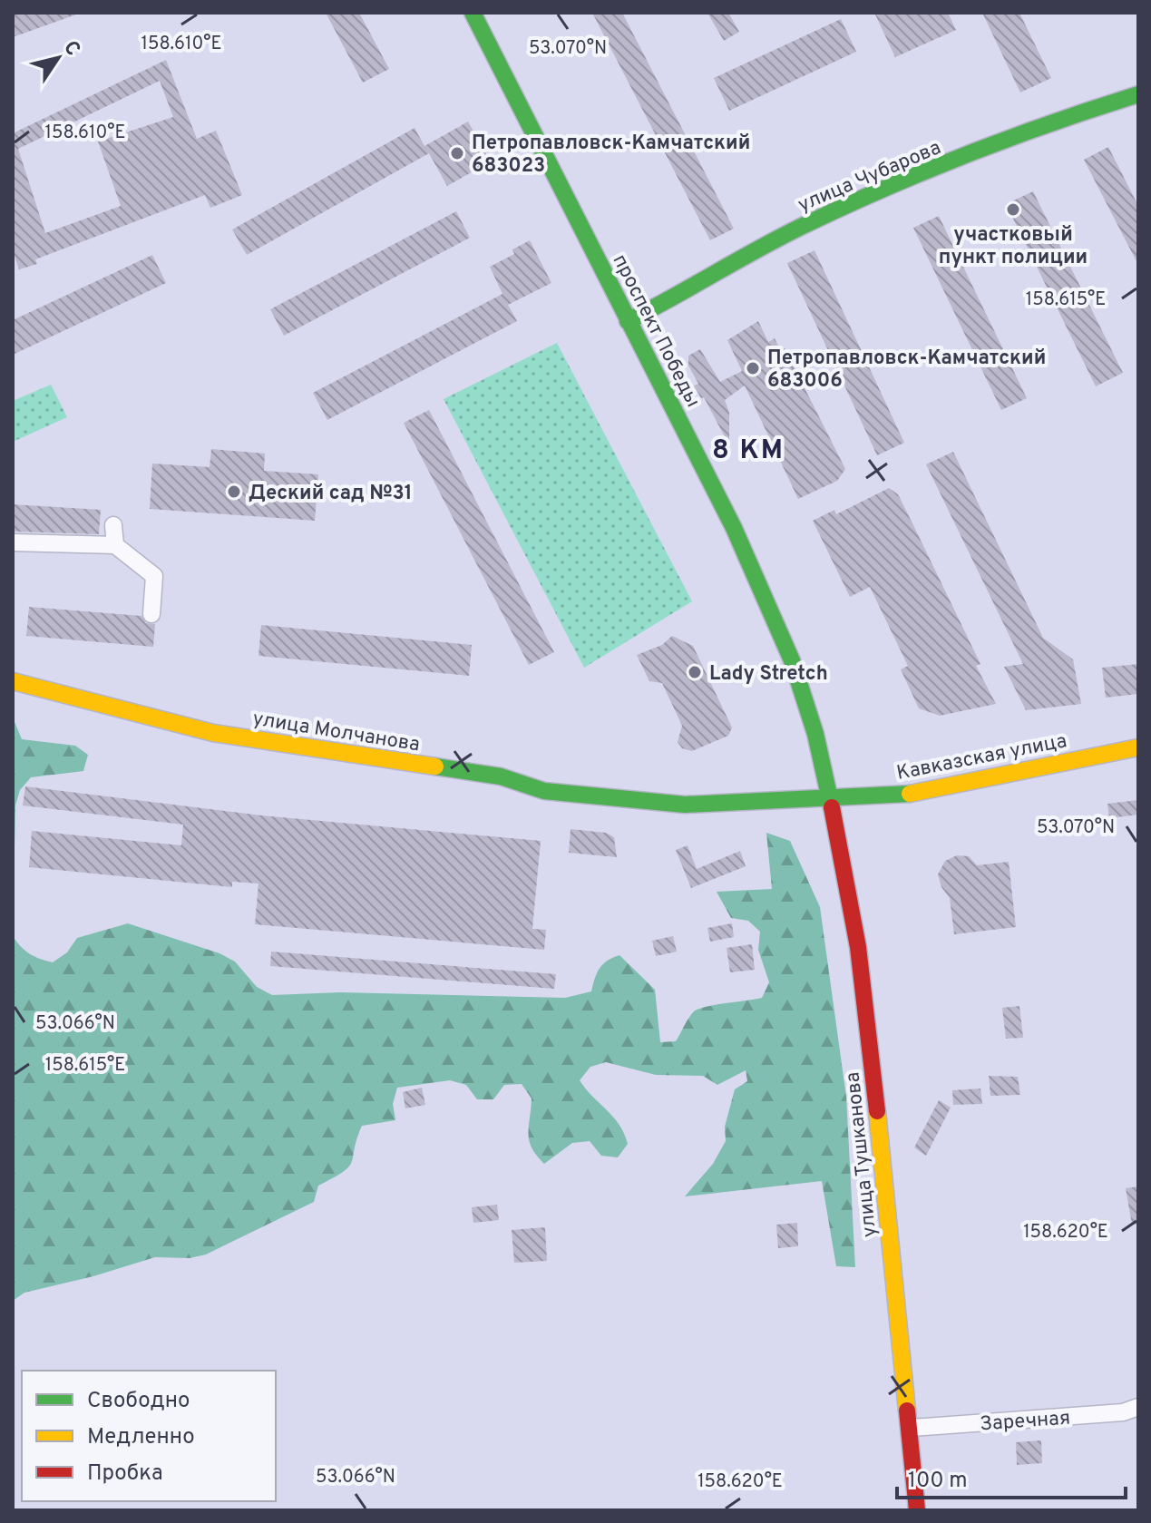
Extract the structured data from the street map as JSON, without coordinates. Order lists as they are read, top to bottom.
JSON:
{
  "streets": {
    "street": [
      "улица Чубарова",
      "проспект Победы",
      "улица Молчанова",
      "Кавказская улица",
      "улица Тушканова",
      "Заречная"
    ]
  },
  "crossings": [
    ["улица Чубарова", "проспект Победы"],
    ["проспект Победы", "улица Молчанова"],
    ["проспект Победы", "Кавказская улица"],
    ["проспект Победы", "улица Тушканова"],
    ["улица Молчанова", "Кавказская улица"],
    ["улица Молчанова", "улица Тушканова"],
    ["Кавказская улица", "улица Тушканова"],
    ["улица Тушканова", "Заречная"]
  ],
  "districts": ["8 КМ"],
  "places": [
    "Петропавловск-Камчатский 683023",
    "участковый пункт полиции",
    "Петропавловск-Камчатский 683006",
    "Деский сад №31",
    "Lady Stretch"
  ],
  "legend": ["Свободно", "Медленно", "Пробка"],
  "scale_bar": "100 m",
  "north": "top right",
  "coordinates": [
    "158.610°E",
    "53.070°N",
    "158.615°E",
    "53.066°N",
    "158.620°E"
  ]
}
